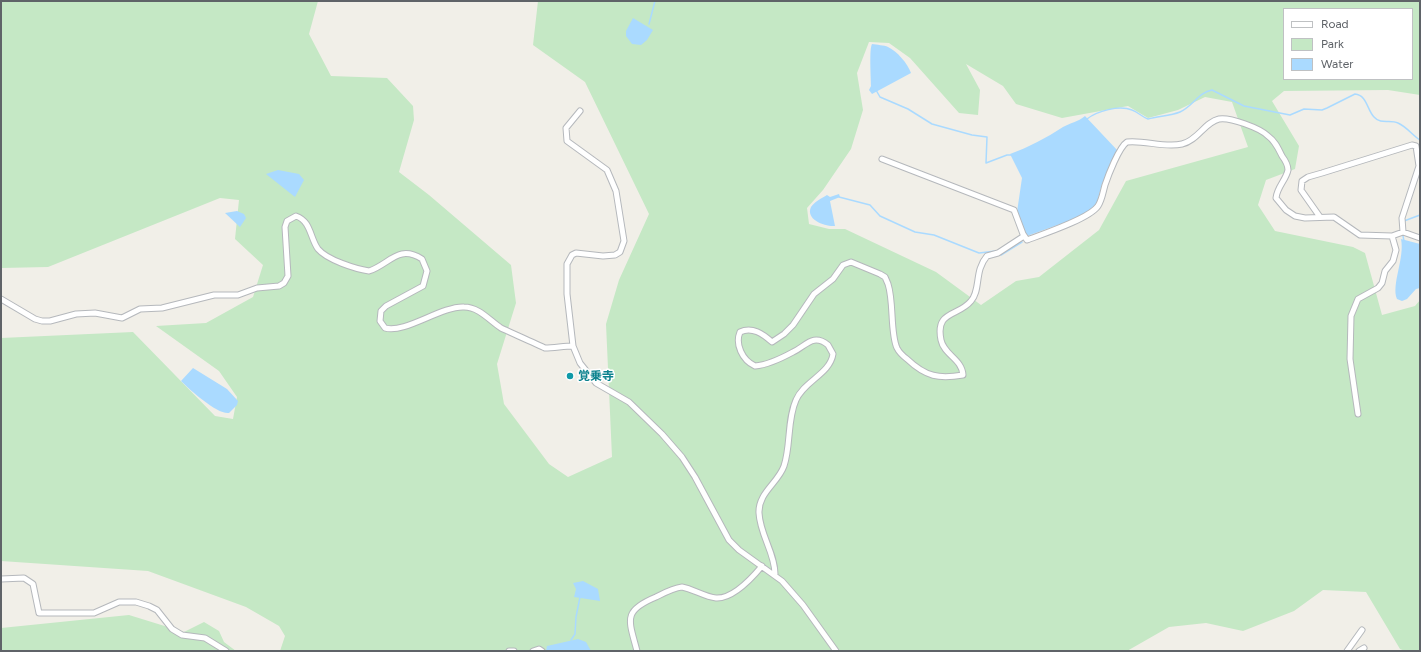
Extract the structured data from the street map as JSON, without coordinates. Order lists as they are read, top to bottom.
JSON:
{
  "places": ["覚乗寺"],
  "legend": ["Road", "Park", "Water"]
}
